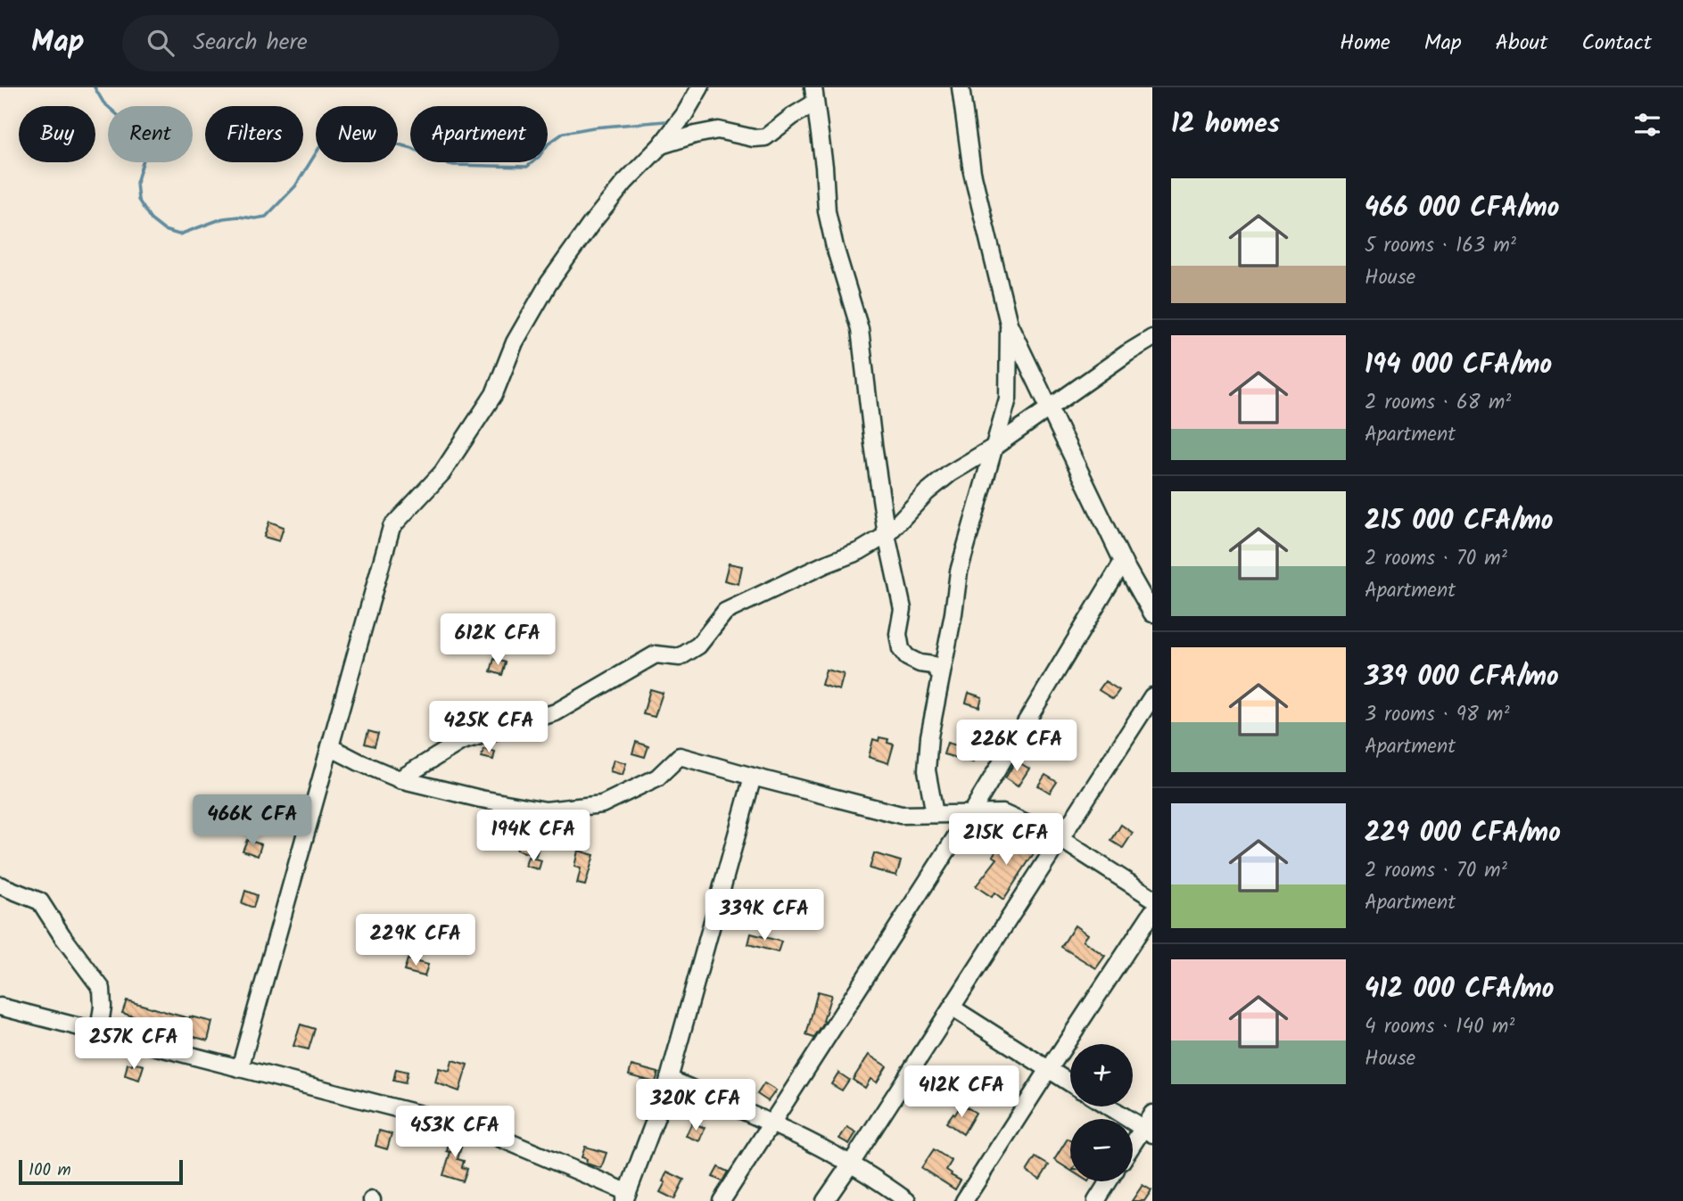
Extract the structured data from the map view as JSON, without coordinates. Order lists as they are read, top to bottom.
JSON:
{
  "scale_bar": "100 m",
  "page": {
    "header": "Map",
    "search": "Search here",
    "nav": [
      "Home",
      "Map",
      "About",
      "Contact"
    ],
    "heading": "12 homes",
    "chip": [
      "Buy",
      "Rent",
      "Filters",
      "New",
      "Apartment"
    ],
    "list": [
      {
        "name": "466 000 CFA/mo",
        "note": "5 rooms · 163 m² · House"
      },
      {
        "name": "194 000 CFA/mo",
        "note": "2 rooms · 68 m² · Apartment"
      },
      {
        "name": "215 000 CFA/mo",
        "note": "2 rooms · 70 m² · Apartment"
      },
      {
        "name": "339 000 CFA/mo",
        "note": "3 rooms · 98 m² · Apartment"
      },
      {
        "name": "229 000 CFA/mo",
        "note": "2 rooms · 70 m² · Apartment"
      },
      {
        "name": "412 000 CFA/mo",
        "note": "4 rooms · 140 m² · House"
      }
    ],
    "price": [
      "612K CFA",
      "425K CFA",
      "226K CFA",
      "466K CFA",
      "194K CFA",
      "215K CFA",
      "339K CFA",
      "229K CFA",
      "257K CFA",
      "412K CFA",
      "320K CFA",
      "453K CFA"
    ],
    "map_buttons": ["+", "−"],
    "scale": "100 m"
  }
}
